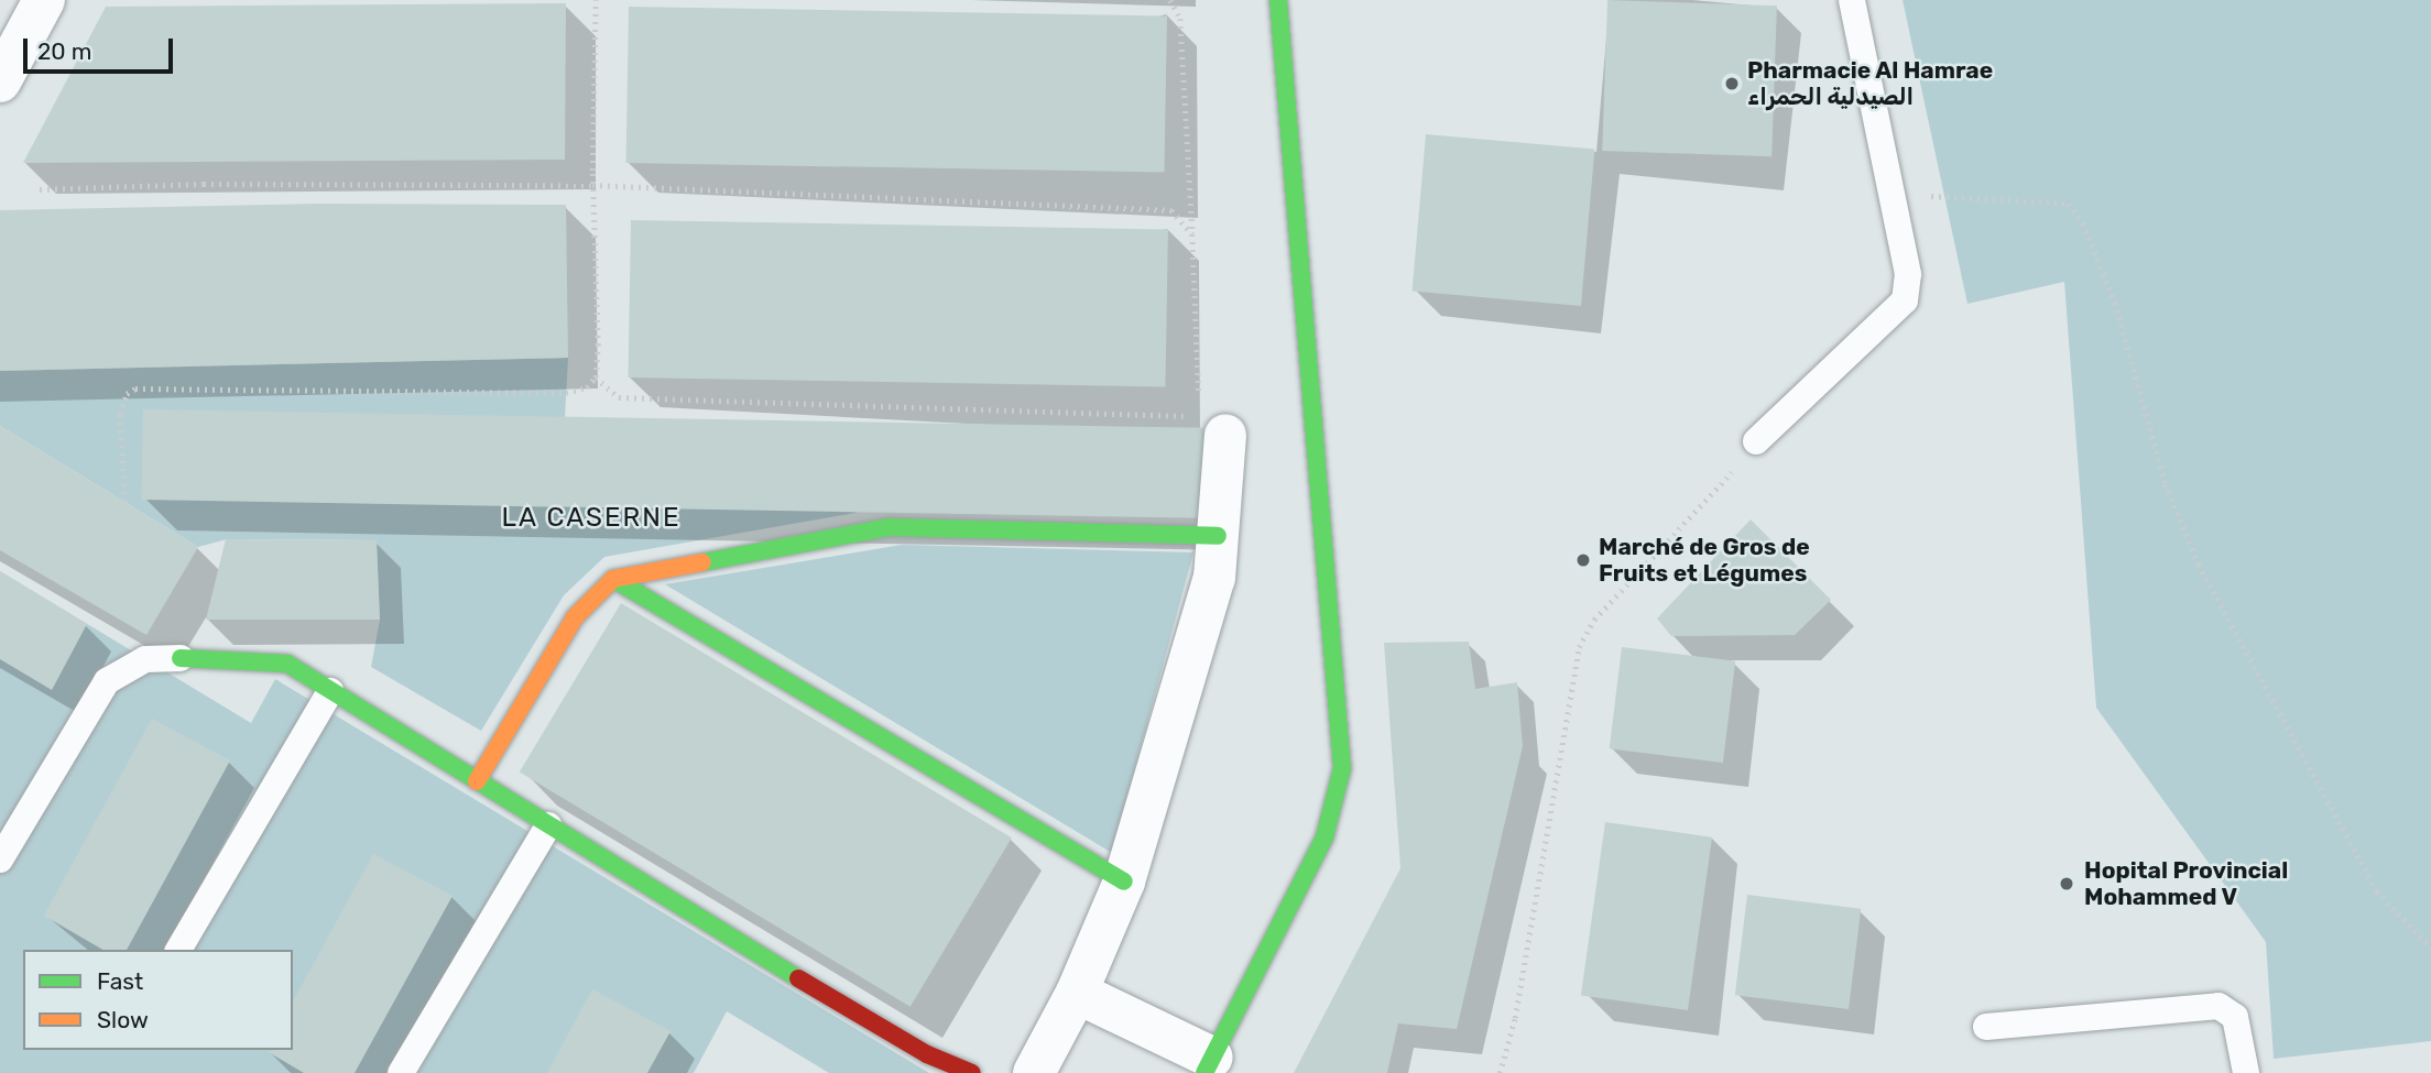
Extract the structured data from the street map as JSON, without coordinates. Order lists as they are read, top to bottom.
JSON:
{
  "districts": ["LA CASERNE"],
  "places": ["Pharmacie Al Hamrae الصيدلية الحمراء", "Marché de Gros de Fruits et Légumes", "Hopital Provincial Mohammed V"],
  "legend": ["Fast", "Slow"],
  "scale_bar": "20 m"
}
